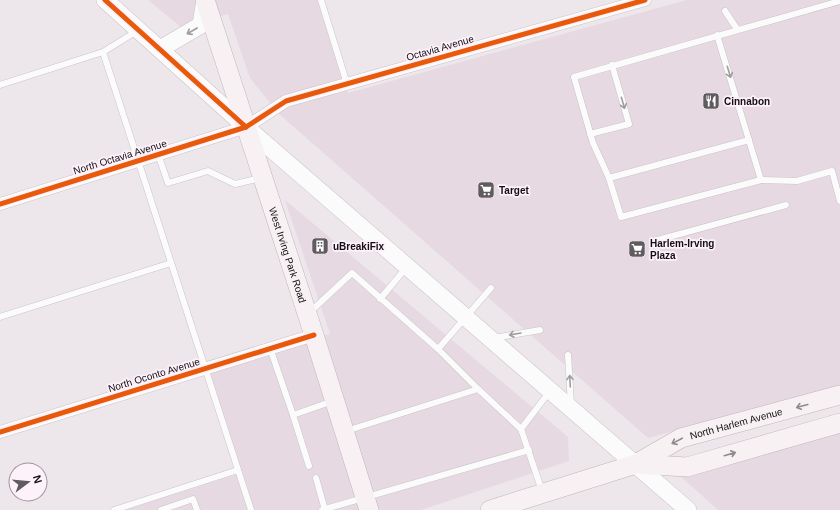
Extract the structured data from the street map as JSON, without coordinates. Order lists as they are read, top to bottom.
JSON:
{
  "streets": {
    "main road": ["West Irving Park Road", "North Harlem Avenue"],
    "street": ["Octavia Avenue", "North Octavia Avenue", "North Oconto Avenue"]
  },
  "crossings": [
    ["Octavia Avenue", "North Octavia Avenue"],
    ["Octavia Avenue", "West Irving Park Road"],
    ["North Octavia Avenue", "West Irving Park Road"],
    ["West Irving Park Road", "North Oconto Avenue"]
  ],
  "places": {
    "restaurant": ["Cinnabon"],
    "supermarket": ["Target", "Harlem-Irving Plaza"],
    "building": ["uBreakiFix"]
  },
  "north": "right"
}
